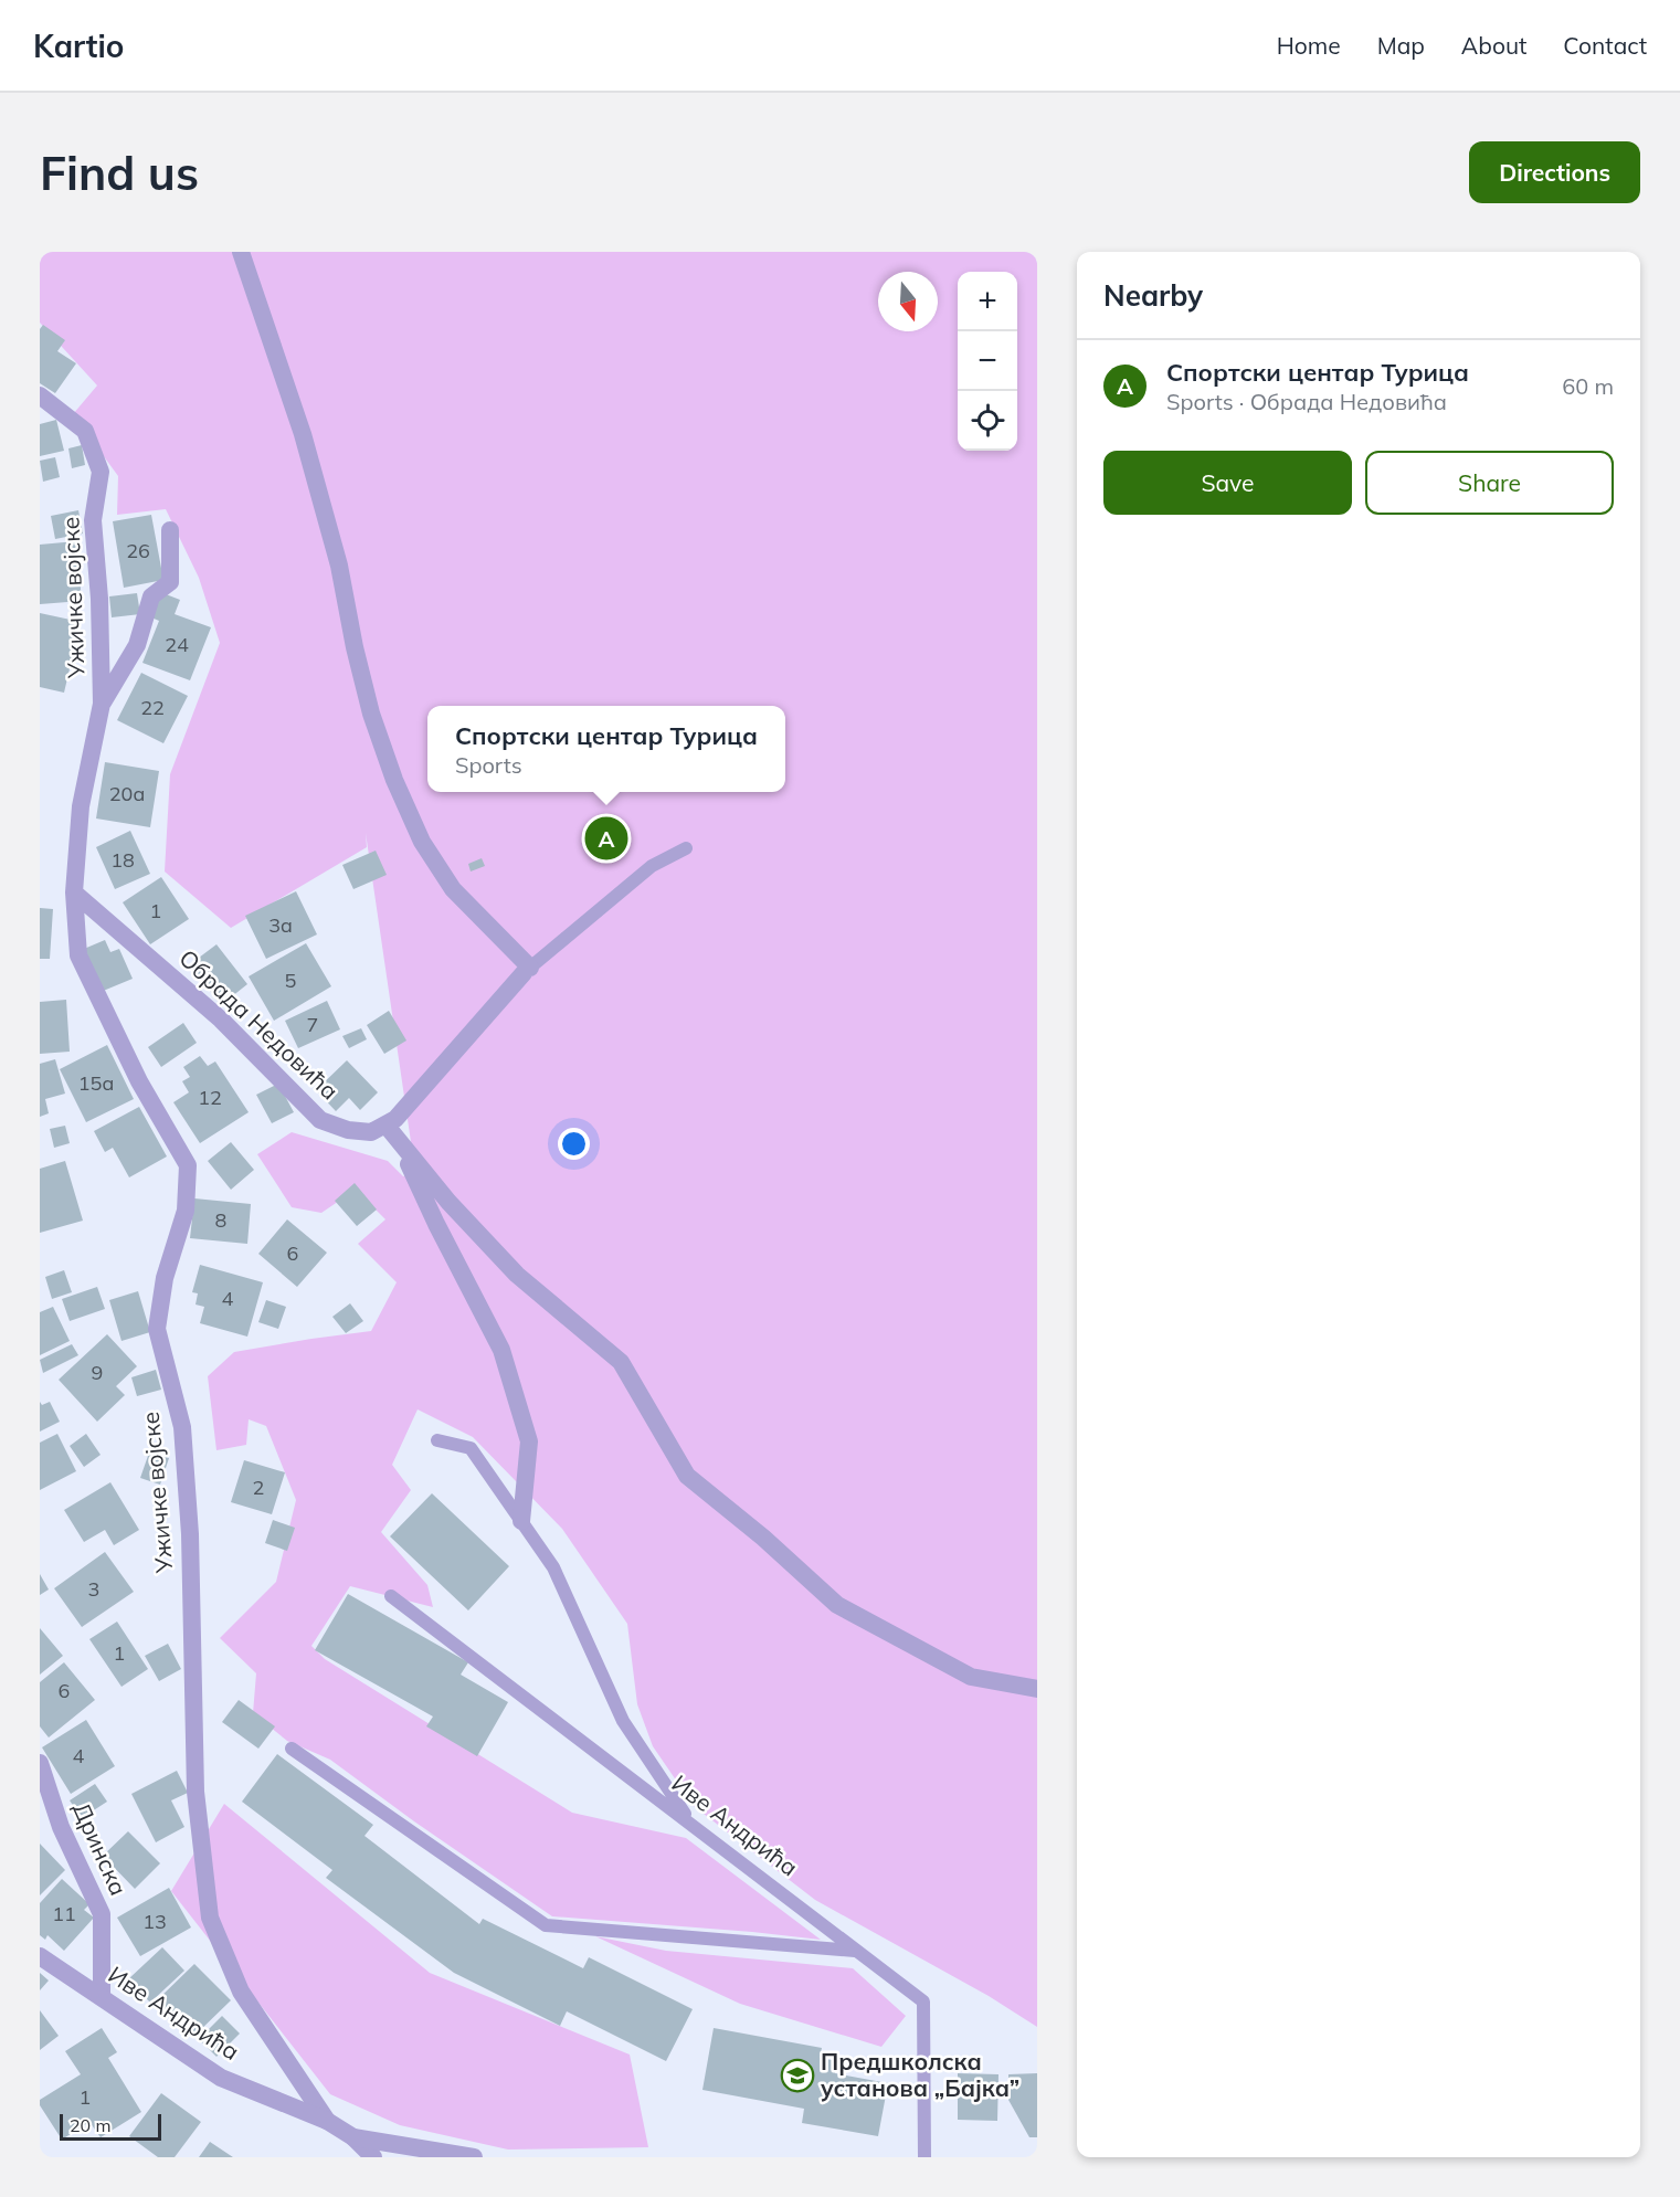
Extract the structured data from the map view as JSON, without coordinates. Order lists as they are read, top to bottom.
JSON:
{
  "streets": {
    "street": [
      "Ужичке војске",
      "Обрада Недовића",
      "Иве Андрића",
      "Дринска"
    ]
  },
  "crossings": [
    ["Ужичке војске", "Обрада Недовића"],
    ["Ужичке војске", "Иве Андрића"],
    ["Иве Андрића", "Дринска"]
  ],
  "places": {
    "school or university": ["Предшколска установа „Бајка”"]
  },
  "house_numbers": [
    "26",
    "24",
    "22",
    "20a",
    "18",
    "1",
    "3a",
    "5",
    "7",
    "15a",
    "12",
    "8",
    "6",
    "4",
    "9",
    "2",
    "3",
    "1",
    "6",
    "4",
    "11",
    "13",
    "1"
  ],
  "scale_bar": "20 m",
  "north": "bottom",
  "page": {
    "header": "Kartio",
    "nav": [
      "Home",
      "Map",
      "About",
      "Contact"
    ],
    "buttons": [
      "Directions",
      ["Save", "Share"]
    ],
    "title": "Find us",
    "heading": "Nearby",
    "map_buttons": ["+", "−"],
    "list": [
      {
        "mark": "A",
        "name": "Спортски центар Турица",
        "note": "Sports · Обрада Недовића",
        "value": "60 m"
      }
    ],
    "popup": ["Спортски центар Турица", "Sports"],
    "pins": "A",
    "scale": "20 m"
  }
}
